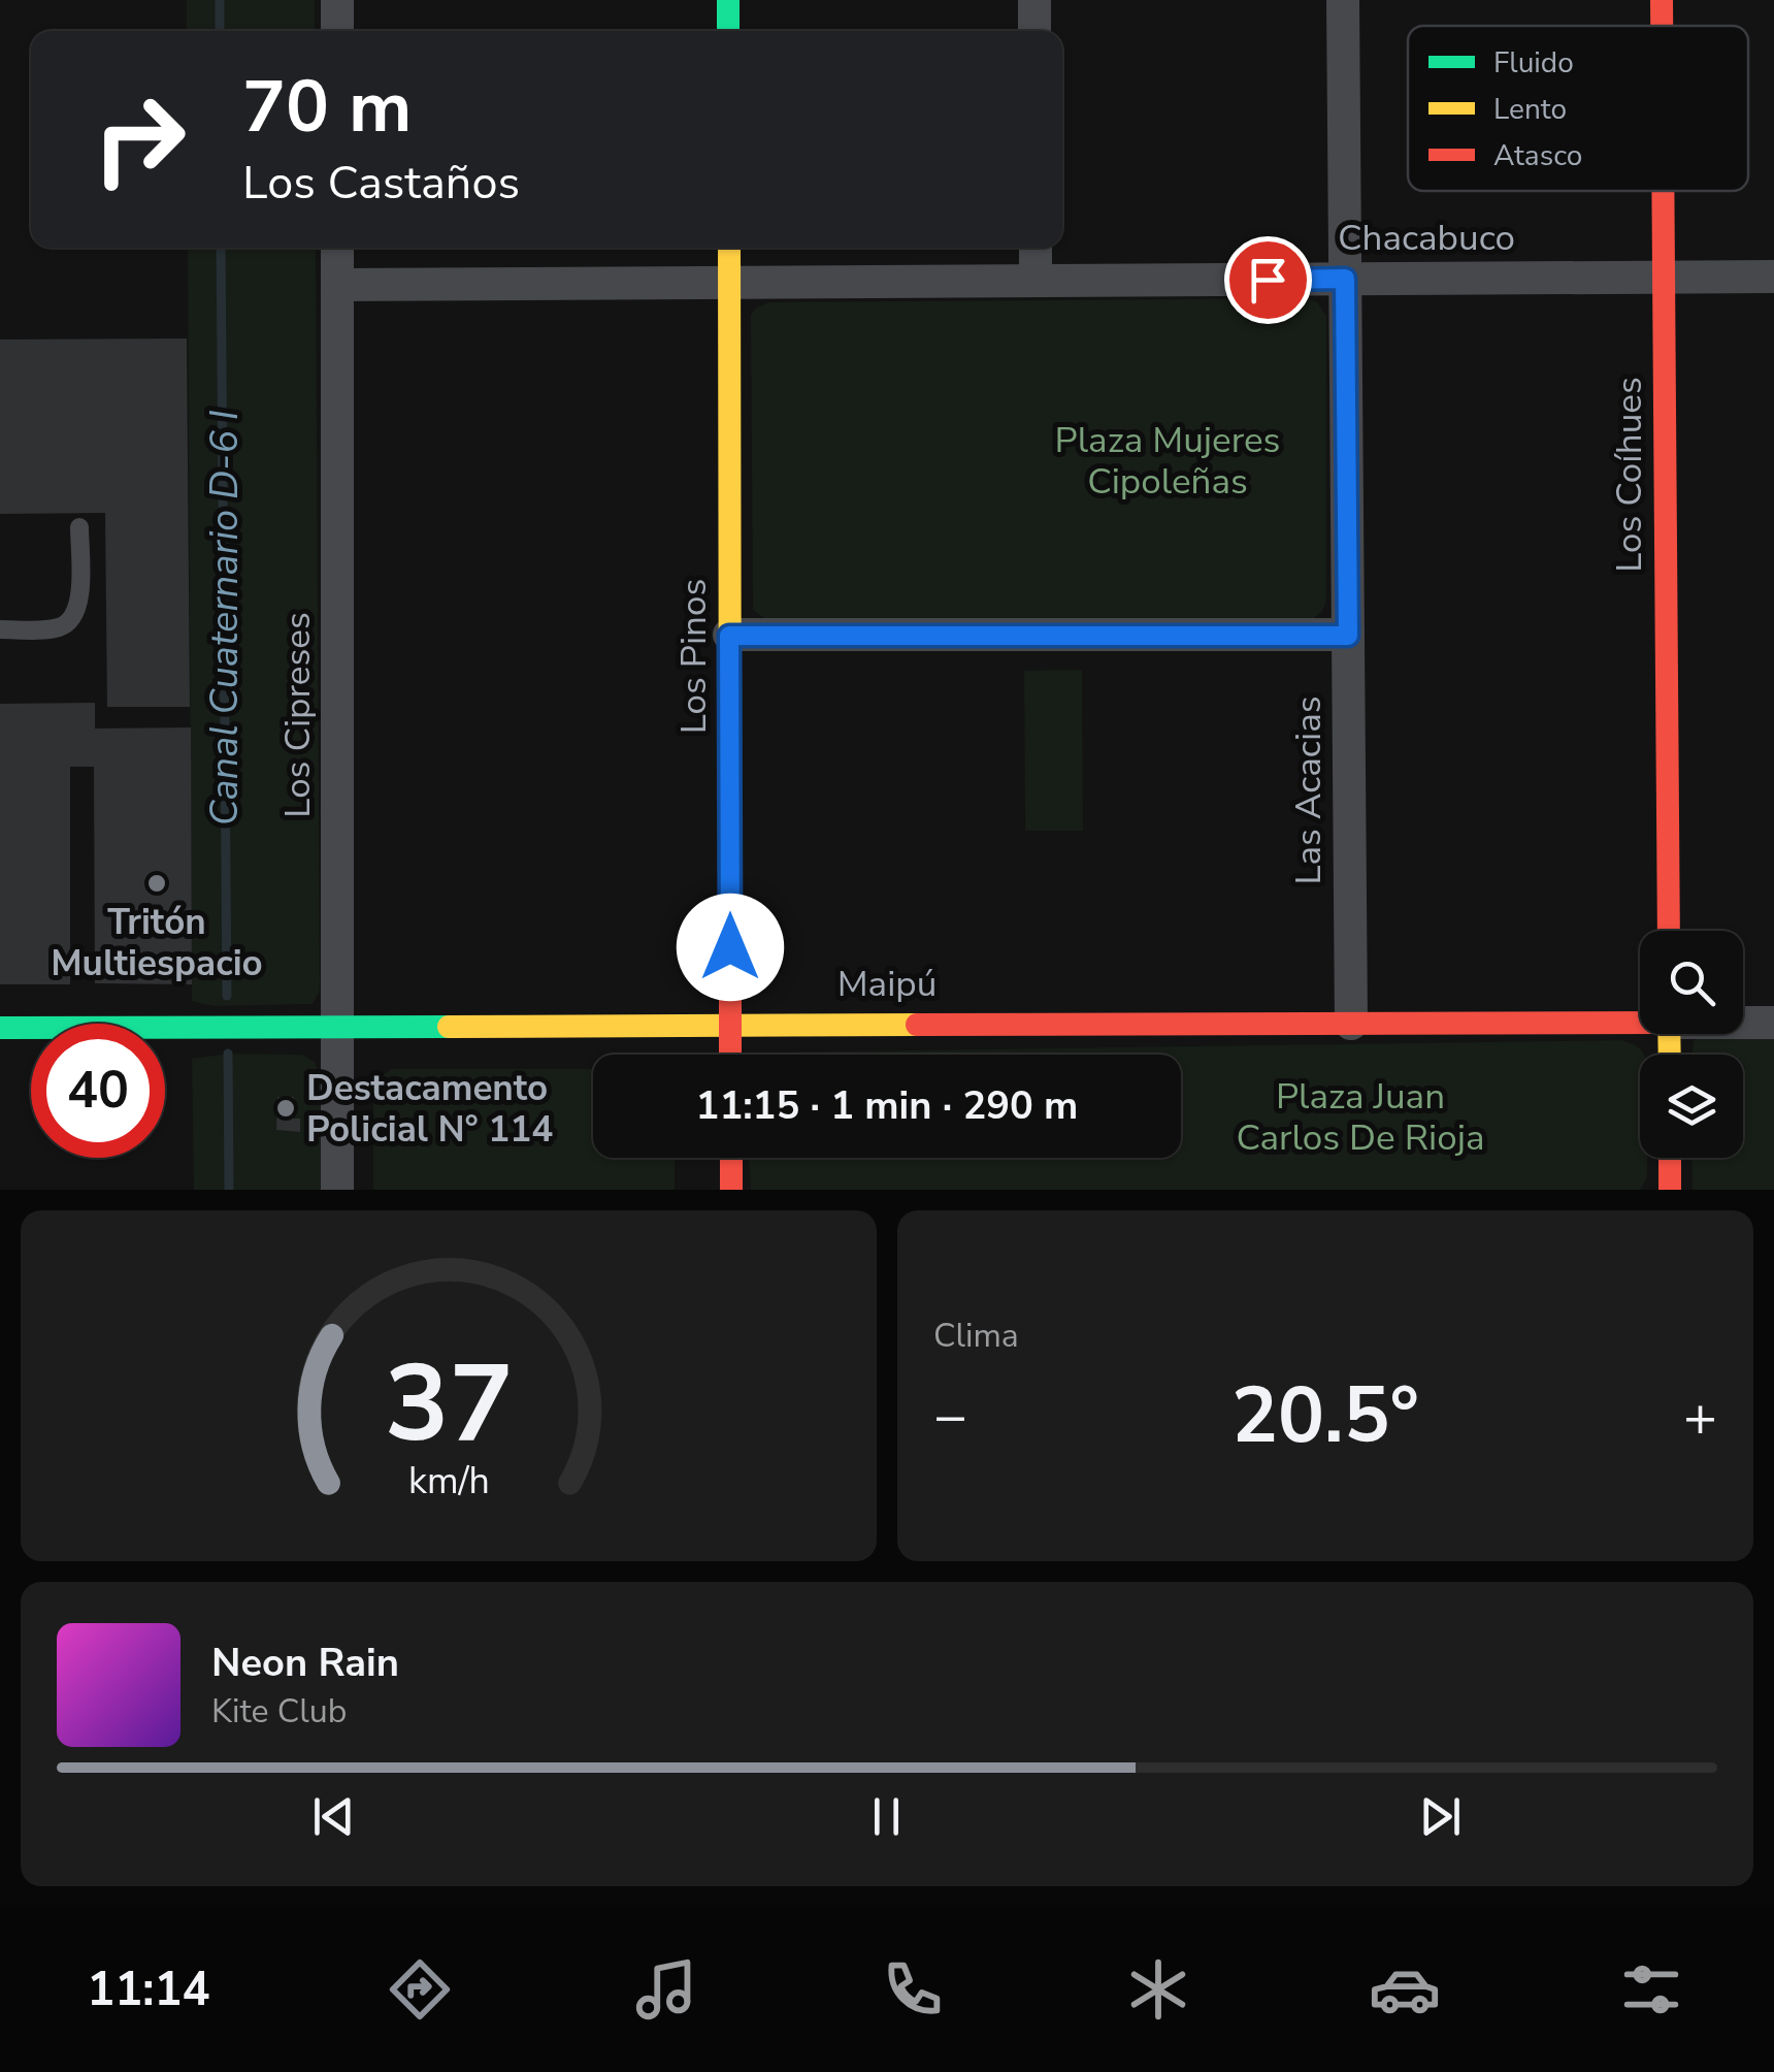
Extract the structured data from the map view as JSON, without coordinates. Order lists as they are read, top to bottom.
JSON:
{
  "streets": {
    "street": [
      "Chacabuco",
      "Los Coíhues",
      "Los Pinos",
      "Los Cipreses",
      "Las Acacias",
      "Maipú"
    ]
  },
  "crossings": [
    ["Chacabuco", "Los Coíhues"],
    ["Chacabuco", "Los Pinos"],
    ["Chacabuco", "Los Cipreses"],
    ["Chacabuco", "Las Acacias"],
    ["Los Pinos", "Maipú"],
    ["Los Cipreses", "Maipú"],
    ["Las Acacias", "Maipú"]
  ],
  "water": ["Canal Cuaternario D-6 I"],
  "parks": ["Plaza Mujeres Cipoleñas", "Plaza Juan Carlos De Rioja"],
  "places": ["Tritón Multiespacio", "Destacamento Policial N° 114"],
  "legend": ["Fluido", "Lento", "Atasco"],
  "page": {
    "turn": ["70 m", "Los Castaños"],
    "limit": "40",
    "trip": "11:15 · 1 min · 290 m",
    "tile": "Clima",
    "heat": ["−", "20.5°", "+"],
    "song": ["Neon Rain", "Kite Club"],
    "tabs": "11:14",
    "gauge": ["37", "km/h"]
  }
}
